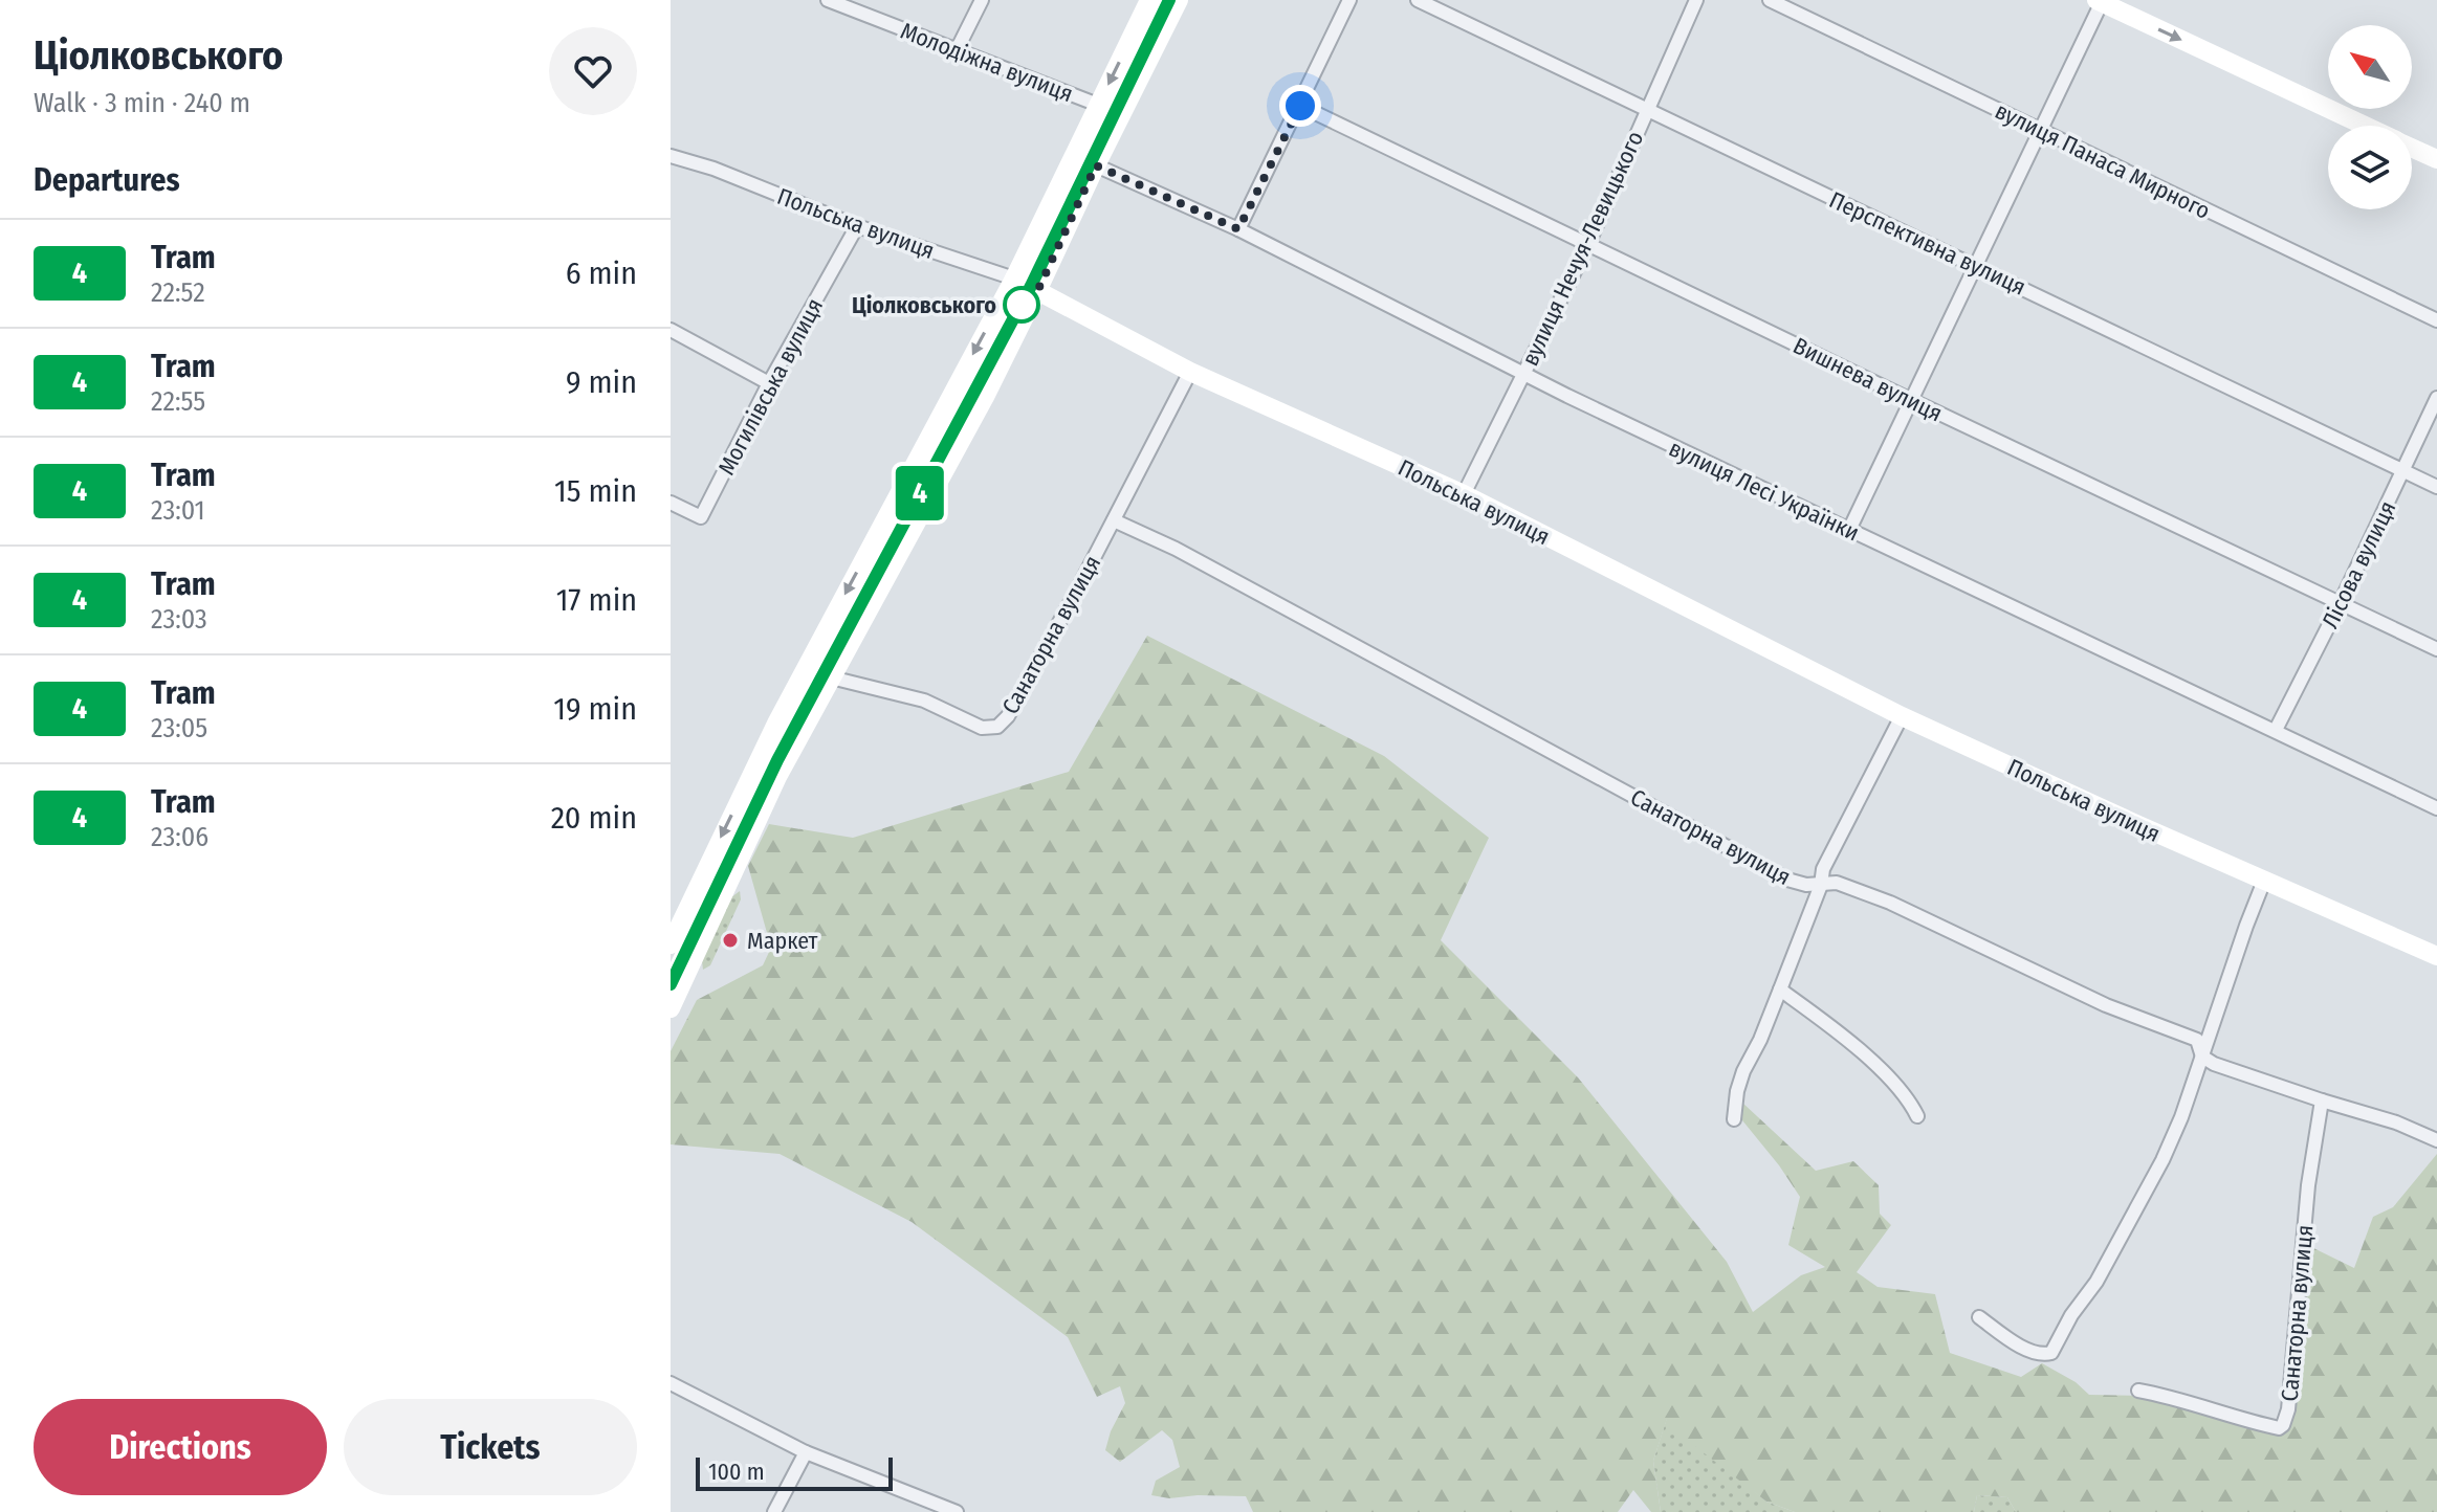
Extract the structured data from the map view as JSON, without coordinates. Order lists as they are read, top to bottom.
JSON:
{
  "streets": {
    "main road": ["Польська вулиця"],
    "street": [
      "Молодіжна вулиця",
      "вулиця Панаса Мирного",
      "Перспективна вулиця",
      "вулиця Нечуя-Левицького",
      "Вишнева вулиця",
      "Могилівська вулиця",
      "вулиця Лесі Українки",
      "Лісова вулиця",
      "Санаторна вулиця"
    ]
  },
  "crossings": [
    ["Польська вулиця", "вулиця Нечуя-Левицького"],
    ["Польська вулиця", "Могилівська вулиця"],
    ["Польська вулиця", "Санаторна вулиця"],
    ["Перспективна вулиця", "вулиця Нечуя-Левицького"],
    ["Перспективна вулиця", "Лісова вулиця"],
    ["вулиця Нечуя-Левицького", "Вишнева вулиця"],
    ["вулиця Нечуя-Левицького", "вулиця Лесі Українки"],
    ["Вишнева вулиця", "Лісова вулиця"],
    ["вулиця Лесі Українки", "Лісова вулиця"]
  ],
  "places": ["Ціолковського", "Маркет"],
  "lines": ["tram line 4"],
  "scale_bar": "100 m",
  "north": "top left",
  "page": {
    "heading": [
      ["Ціолковського", "Walk · 3 min · 240 m"],
      "Departures"
    ],
    "on_map": "4",
    "list": [
      {
        "mark": "4",
        "name": "Tram",
        "note": "22:52",
        "value": "6 min"
      },
      {
        "mark": "4",
        "name": "Tram",
        "note": "22:55",
        "value": "9 min"
      },
      {
        "mark": "4",
        "name": "Tram",
        "note": "23:01",
        "value": "15 min"
      },
      {
        "mark": "4",
        "name": "Tram",
        "note": "23:03",
        "value": "17 min"
      },
      {
        "mark": "4",
        "name": "Tram",
        "note": "23:05",
        "value": "19 min"
      },
      {
        "mark": "4",
        "name": "Tram",
        "note": "23:06",
        "value": "20 min"
      }
    ],
    "buttons": ["Directions", "Tickets"],
    "scale": "100 m"
  }
}
